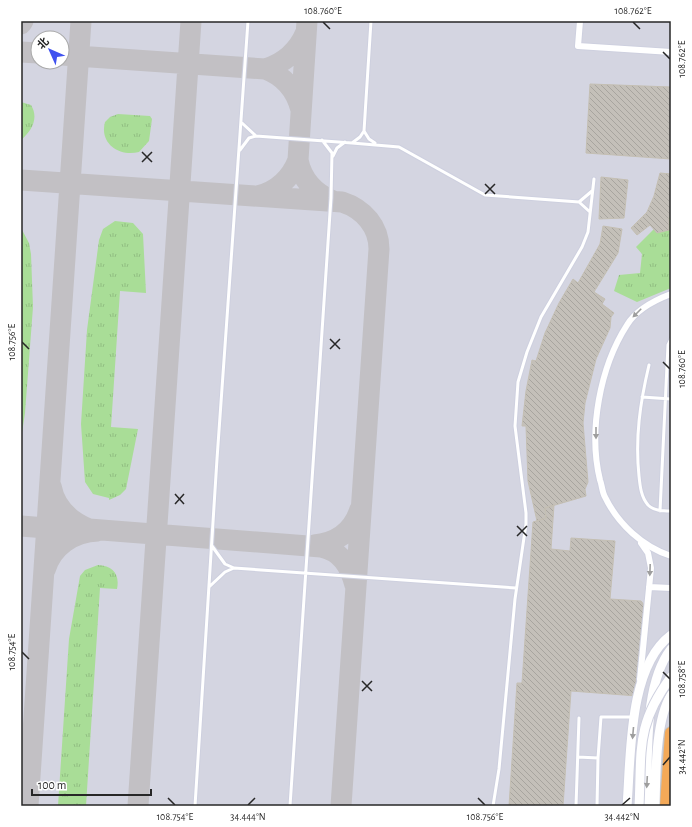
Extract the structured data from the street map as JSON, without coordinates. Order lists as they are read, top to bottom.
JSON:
{
  "scale_bar": "100 m",
  "north": "top left",
  "coordinates": [
    "108.760°E",
    "108.762°E",
    "108.756°E",
    "108.754°E",
    "108.758°E",
    "34.442°N",
    "34.444°N"
  ]
}
